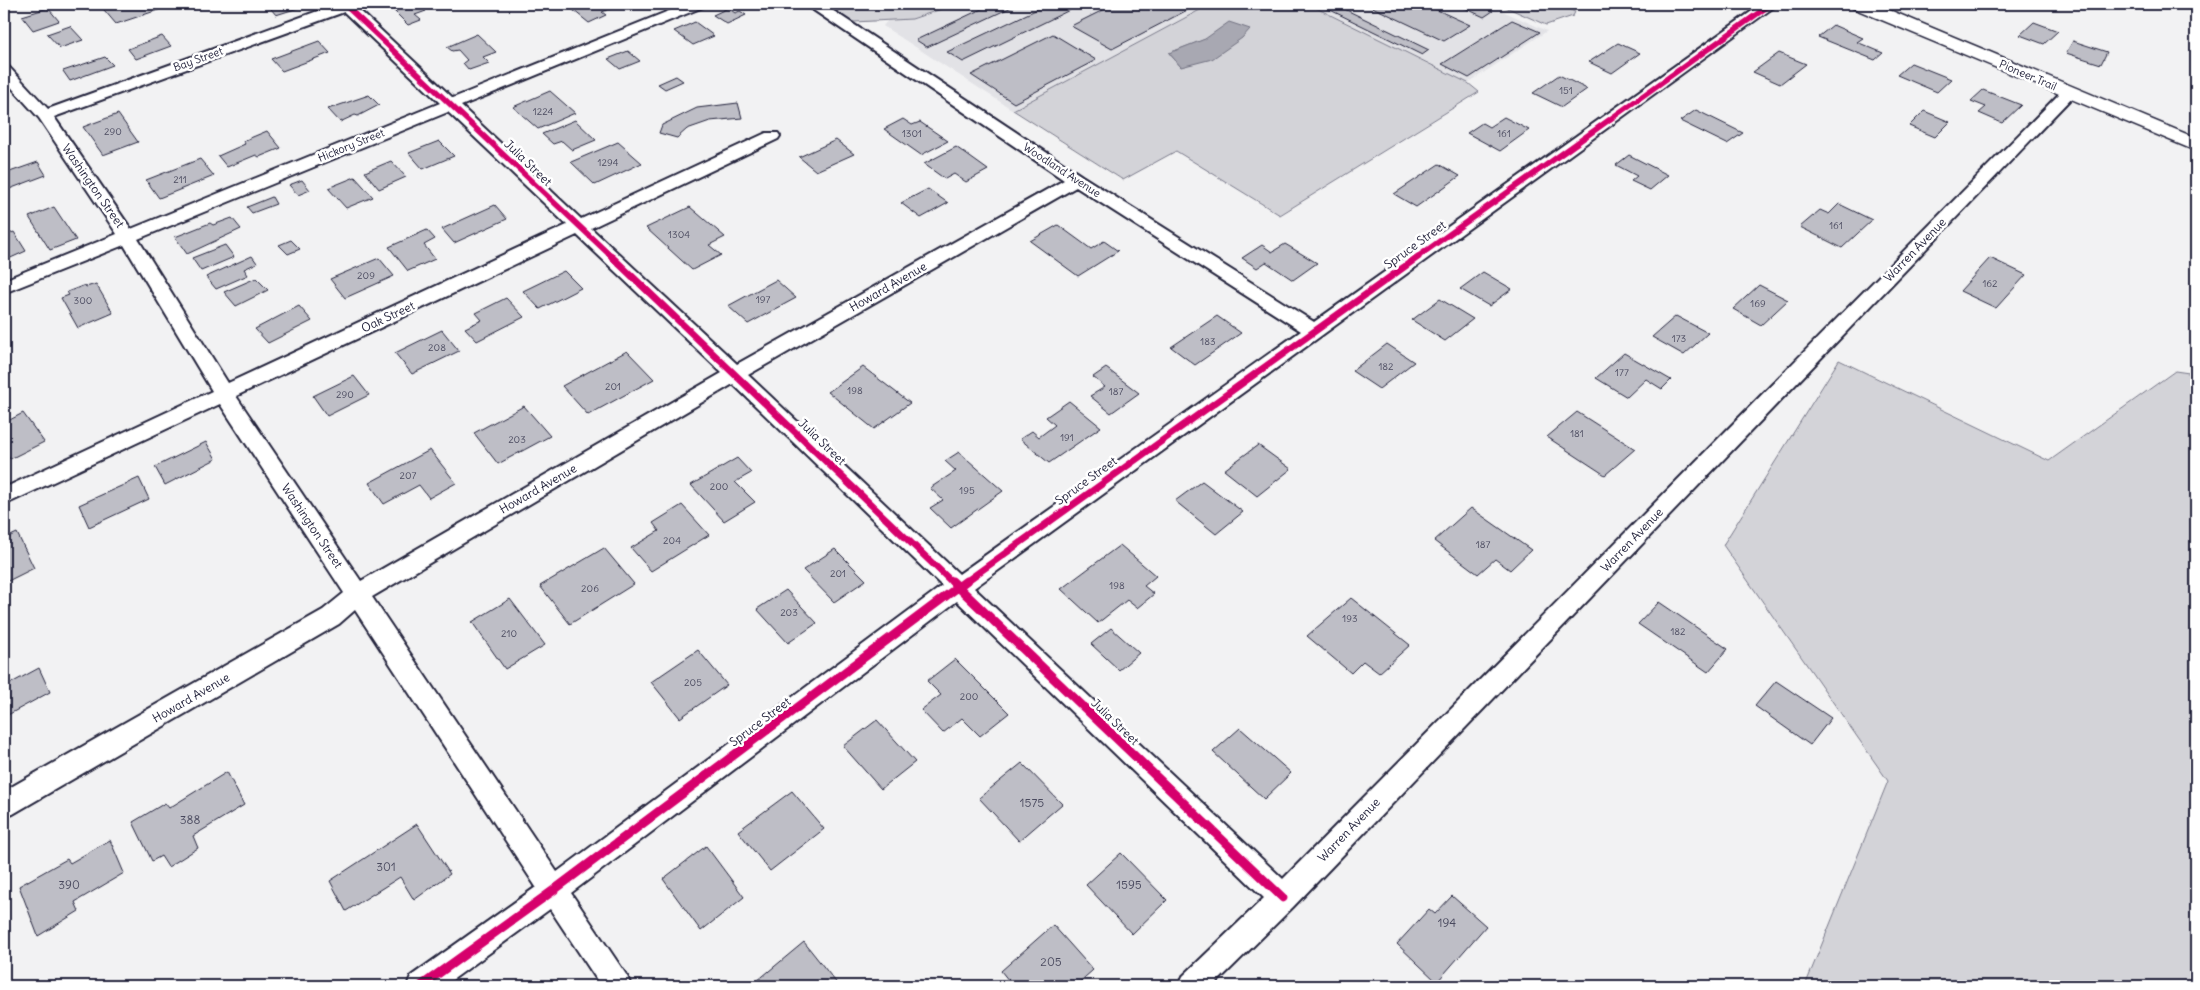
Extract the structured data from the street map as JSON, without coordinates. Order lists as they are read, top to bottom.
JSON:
{
  "streets": {
    "street": [
      "Bay Street",
      "Pioneer Trail",
      "Hickory Street",
      "Julia Street",
      "Woodland Avenue",
      "Washington Street",
      "Spruce Street",
      "Warren Avenue",
      "Howard Avenue",
      "Oak Street"
    ]
  },
  "crossings": [
    ["Bay Street", "Julia Street"],
    ["Bay Street", "Washington Street"],
    ["Pioneer Trail", "Warren Avenue"],
    ["Hickory Street", "Julia Street"],
    ["Hickory Street", "Washington Street"],
    ["Julia Street", "Spruce Street"],
    ["Julia Street", "Warren Avenue"],
    ["Julia Street", "Howard Avenue"],
    ["Julia Street", "Oak Street"],
    ["Woodland Avenue", "Spruce Street"],
    ["Woodland Avenue", "Howard Avenue"],
    ["Washington Street", "Spruce Street"],
    ["Washington Street", "Howard Avenue"],
    ["Washington Street", "Oak Street"]
  ],
  "house_numbers": [
    "151",
    "1224",
    "290",
    "1301",
    "161",
    "1294",
    "211",
    "161",
    "1304",
    "209",
    "162",
    "197",
    "300",
    "169",
    "173",
    "183",
    "208",
    "182",
    "177",
    "201",
    "198",
    "187",
    "290",
    "181",
    "191",
    "203",
    "207",
    "200",
    "195",
    "204",
    "187",
    "201",
    "198",
    "206",
    "203",
    "193",
    "182",
    "210",
    "205",
    "200",
    "1575",
    "388",
    "301",
    "390",
    "1595",
    "194",
    "205"
  ]
}
